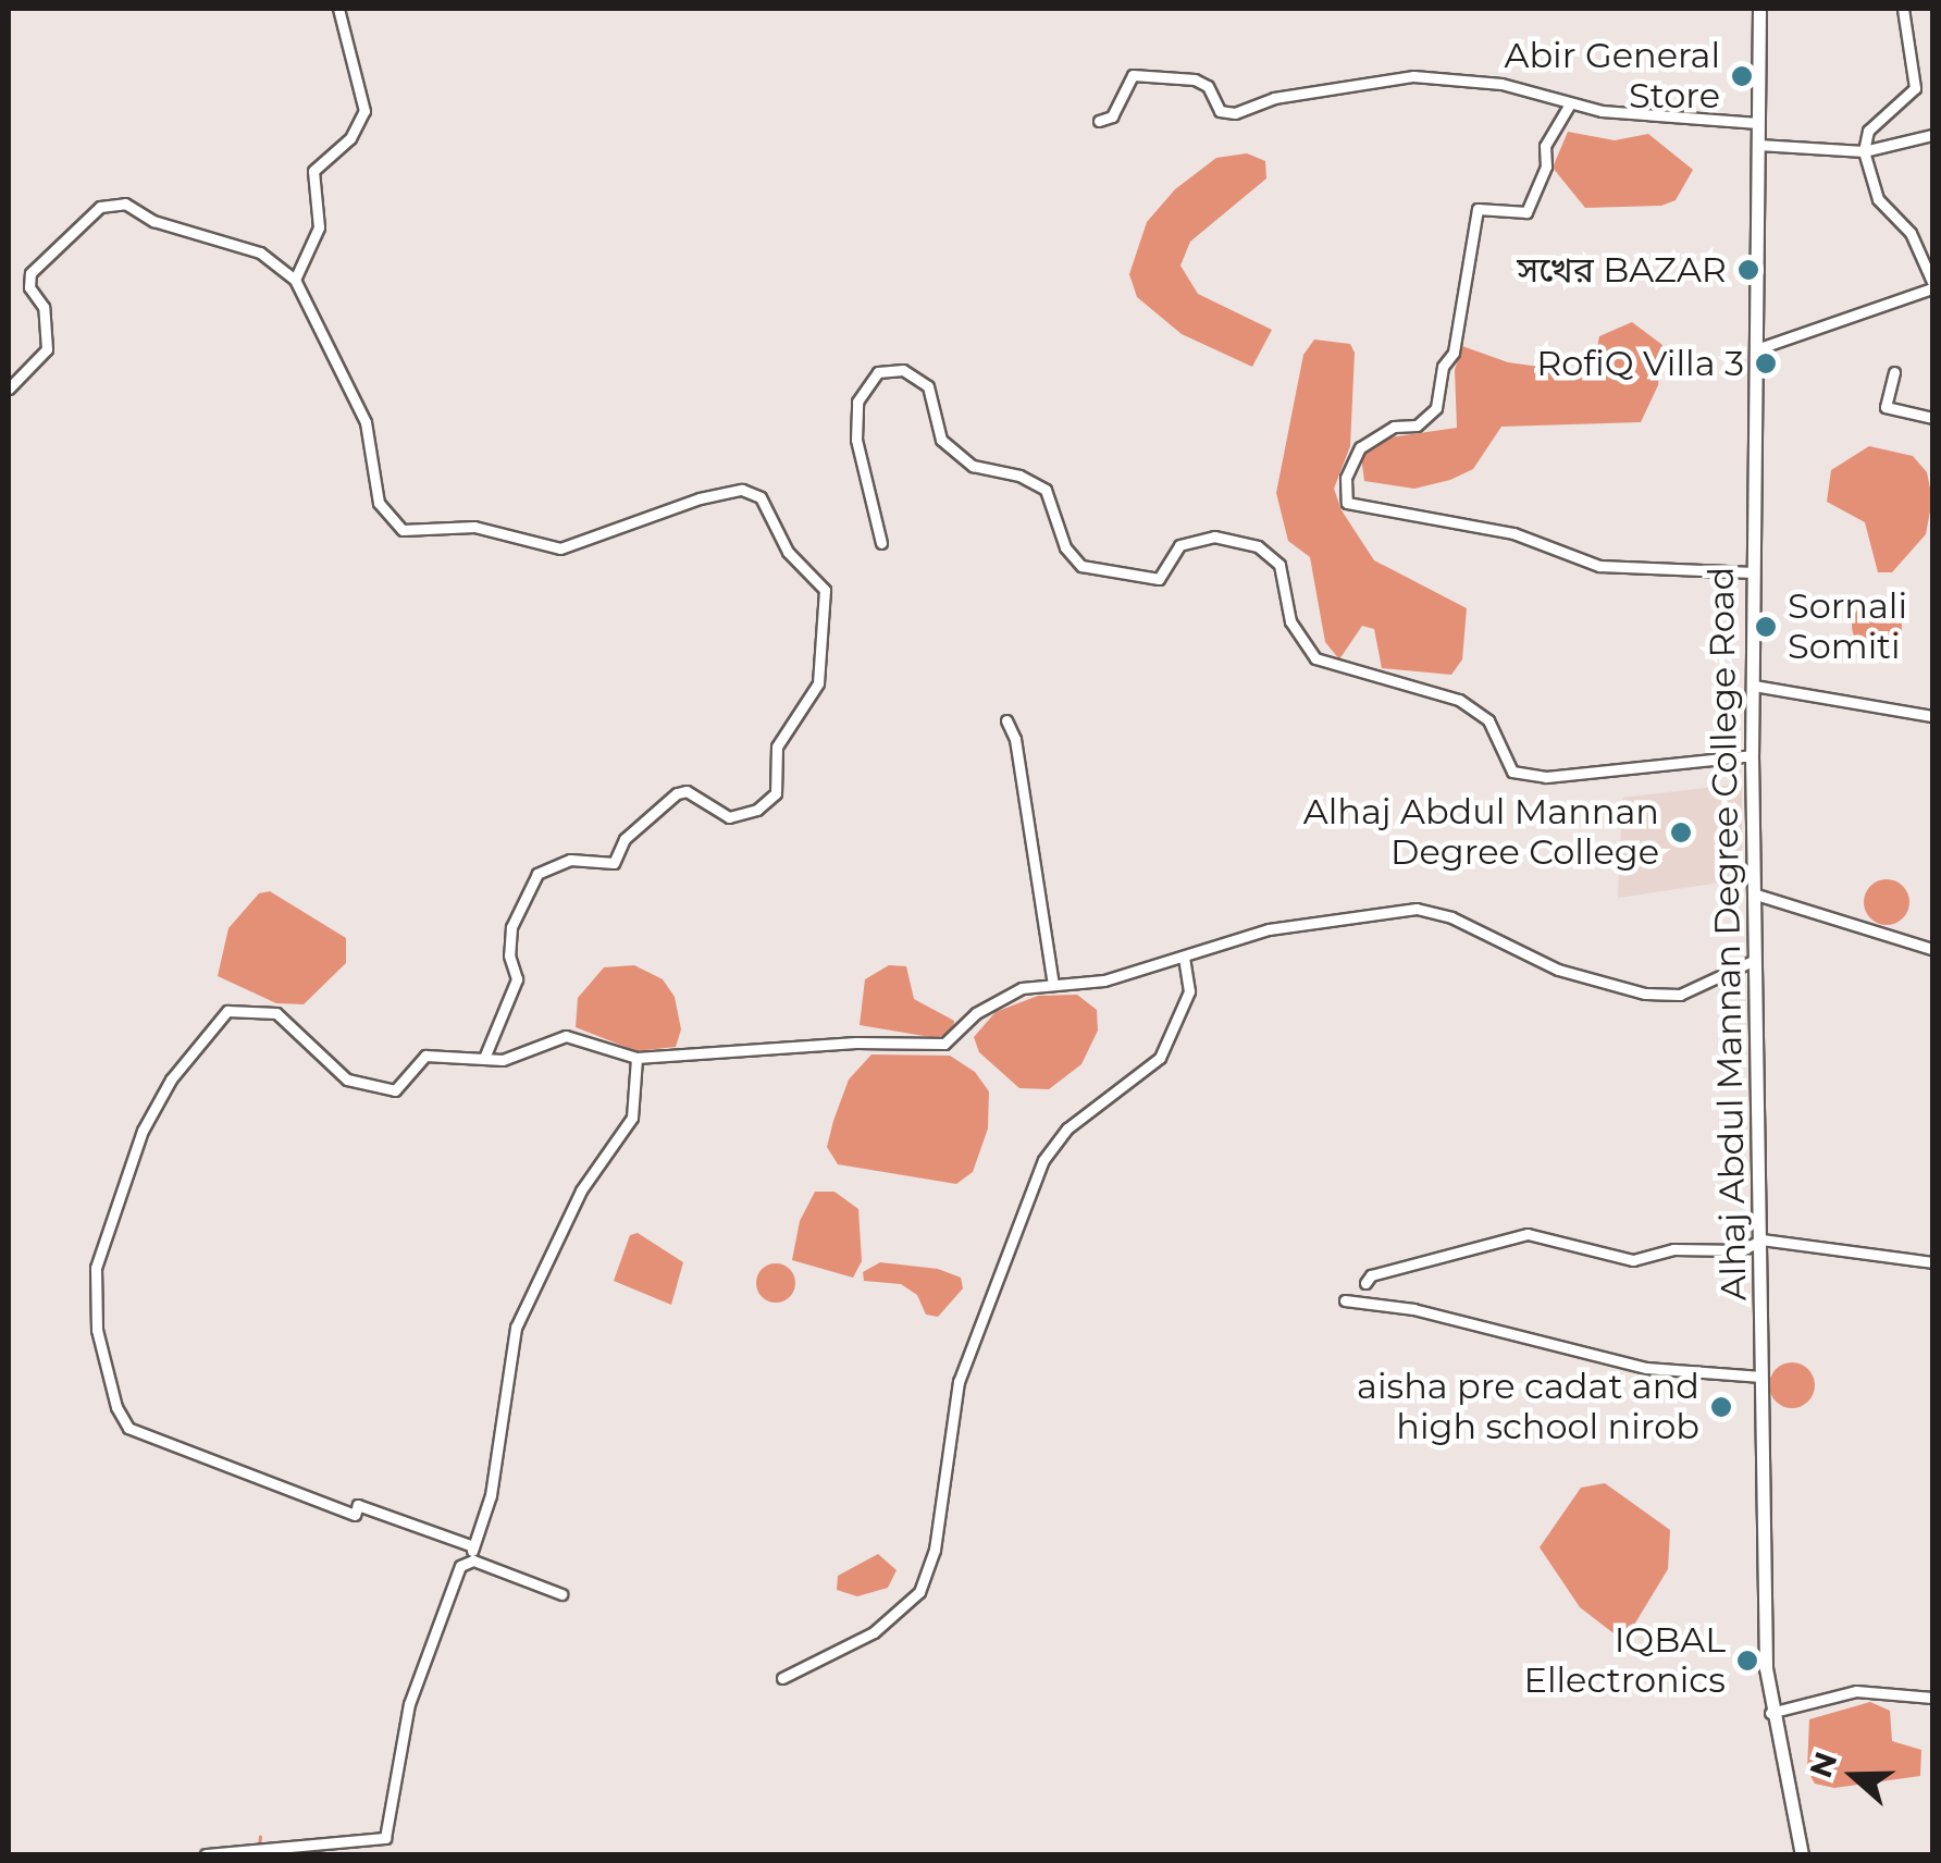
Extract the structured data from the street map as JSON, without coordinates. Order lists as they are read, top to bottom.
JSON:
{
  "streets": {
    "street": ["Alhaj Abdul Mannan Degree College Road"]
  },
  "places": [
    "Abir General Store",
    "সখের BAZAR",
    "RofiQ Villa 3",
    "Sornali Somiti",
    "Alhaj Abdul Mannan Degree College",
    "aisha pre cadat and high school nirob",
    "IQBAL Ellectronics"
  ],
  "north": "left"
}
